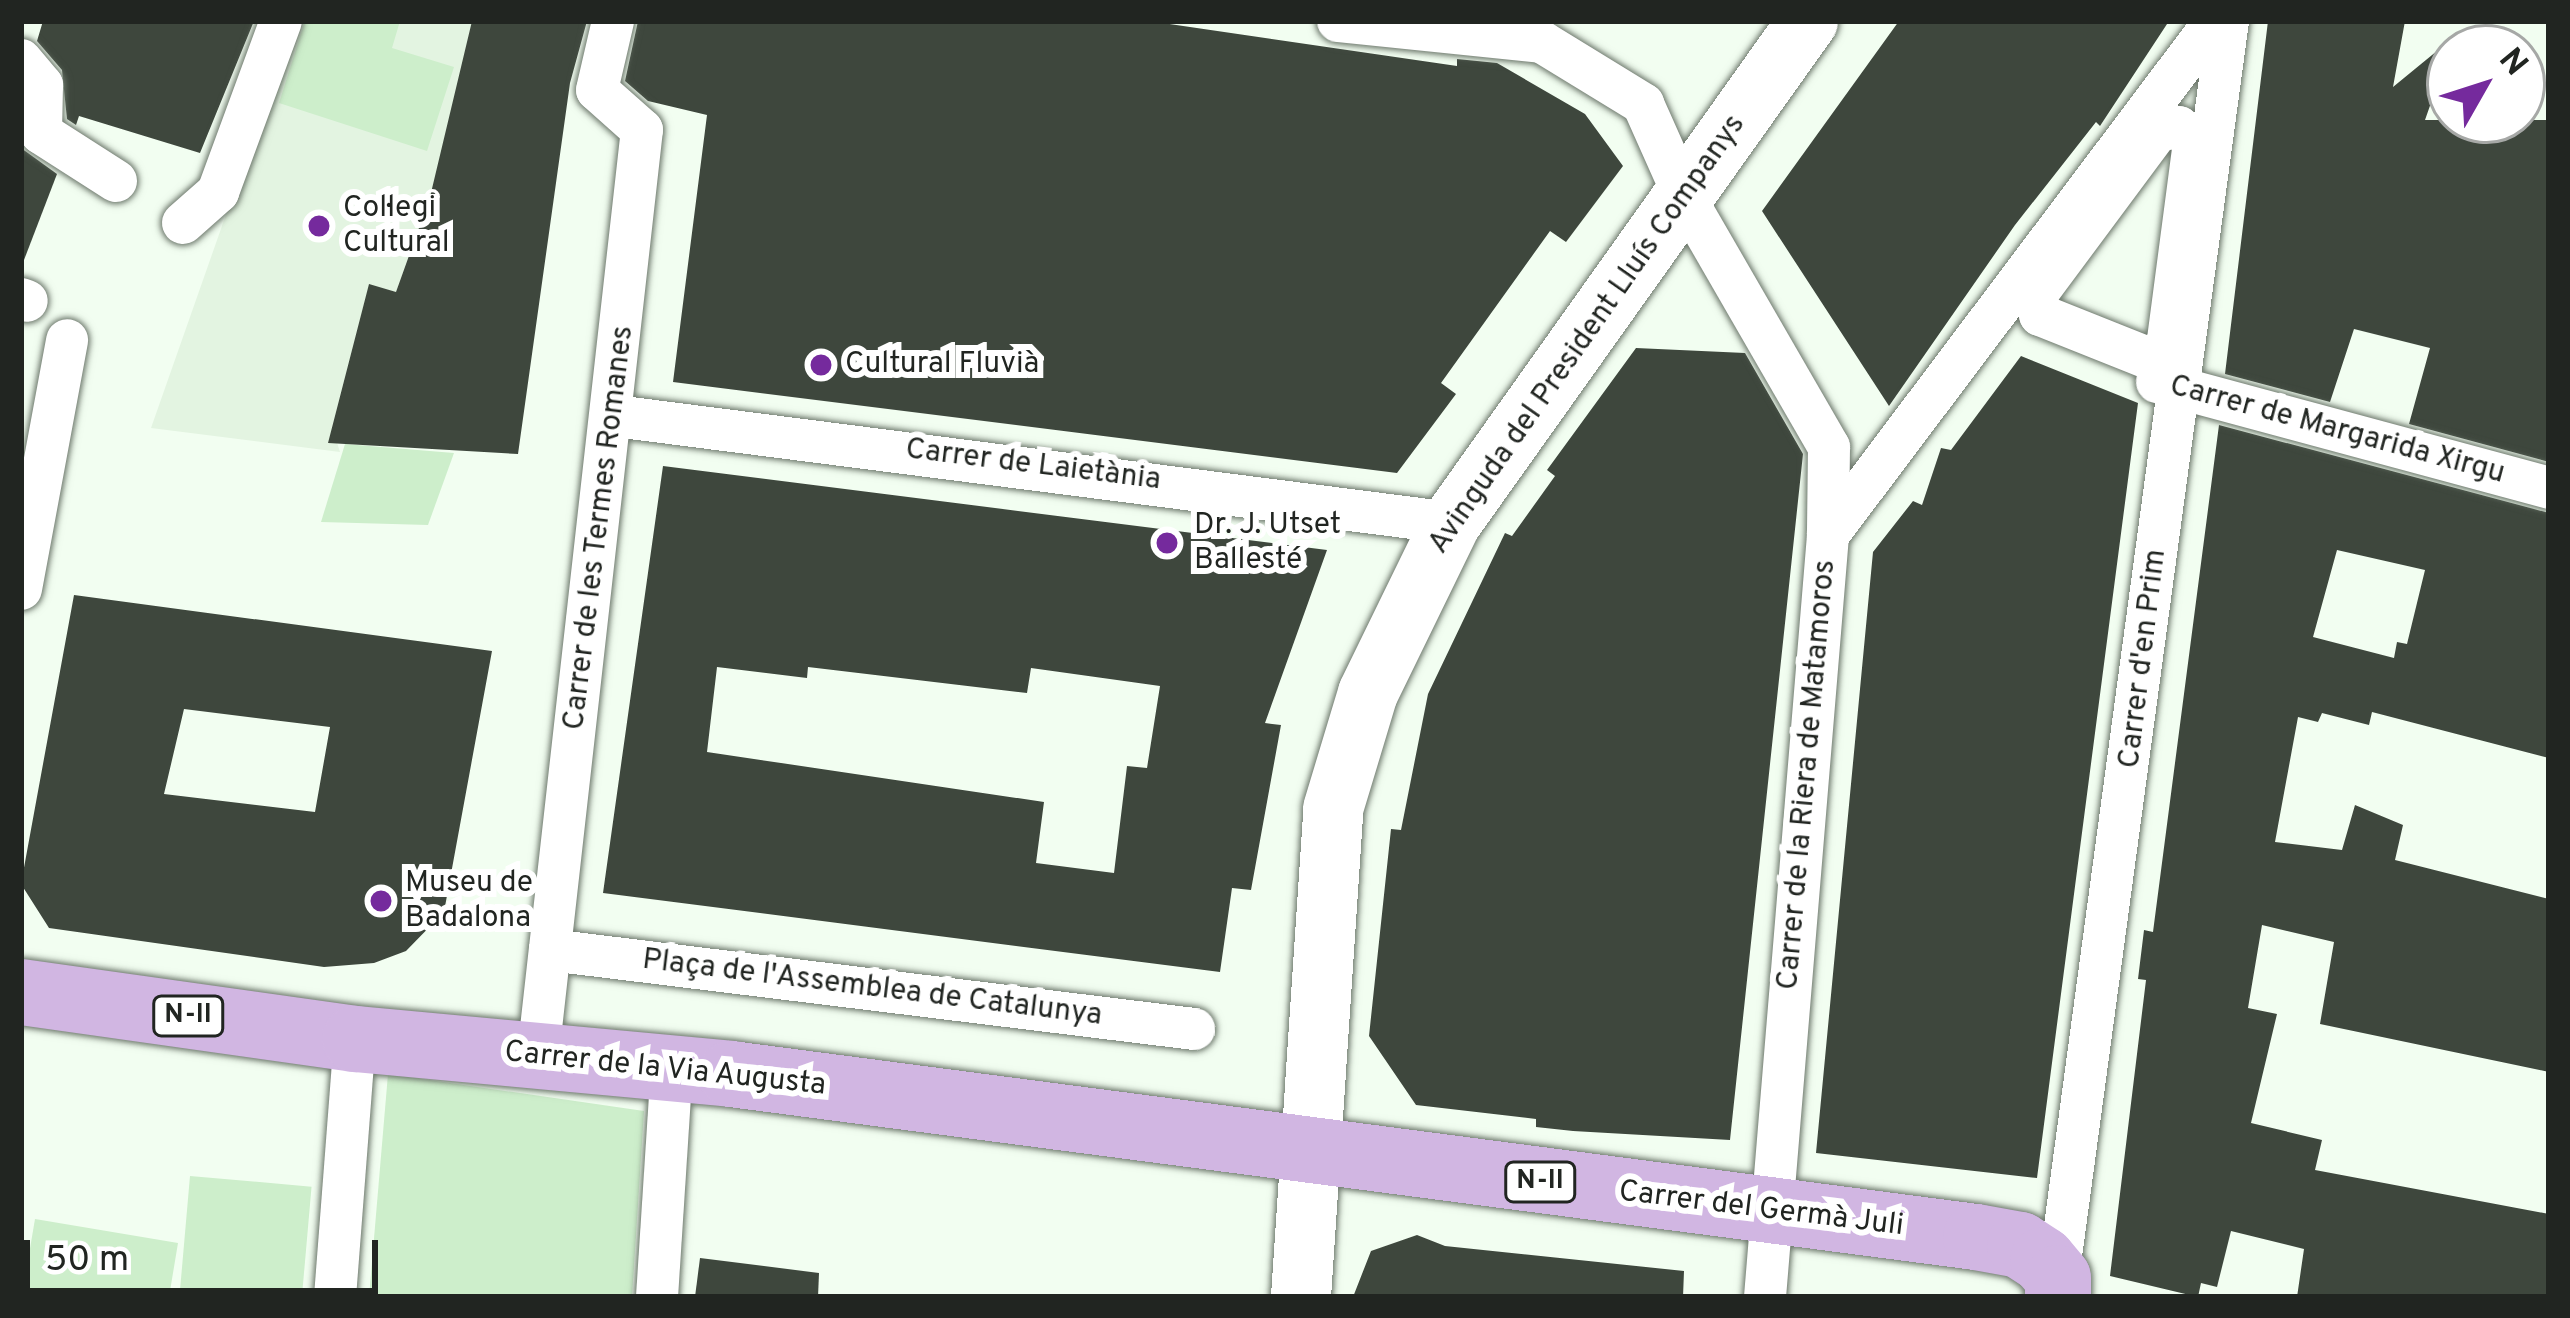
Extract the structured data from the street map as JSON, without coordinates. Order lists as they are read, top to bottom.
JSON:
{
  "streets": {
    "main road": ["N-II", "Carrer de la Via Augusta", "Carrer del Germà Juli"],
    "street": [
      "Avinguda del President Lluís Companys",
      "Carrer de Margarida Xirgu",
      "Carrer de Laietània",
      "Carrer de les Termes Romanes",
      "Carrer d'en Prim",
      "Carrer de la Riera de Matamoros",
      "Plaça de l'Assemblea de Catalunya"
    ]
  },
  "crossings": [
    ["Avinguda del President Lluís Companys", "Carrer de Laietània"],
    ["Avinguda del President Lluís Companys", "Carrer de la Via Augusta"],
    ["Avinguda del President Lluís Companys", "Carrer del Germà Juli"],
    ["Carrer de Margarida Xirgu", "Carrer d'en Prim"],
    ["Carrer de Margarida Xirgu", "Carrer de la Riera de Matamoros"],
    ["Carrer de Laietània", "Carrer de les Termes Romanes"],
    ["Carrer de les Termes Romanes", "Plaça de l'Assemblea de Catalunya"],
    ["Carrer de les Termes Romanes", "Carrer de la Via Augusta"],
    ["Carrer d'en Prim", "Carrer del Germà Juli"],
    ["Carrer de la Riera de Matamoros", "Carrer del Germà Juli"],
    ["Carrer de la Via Augusta", "Carrer del Germà Juli"]
  ],
  "places": [
    "Col·legi Cultural",
    "Cultural Fluvià",
    "Dr. J. Utset Ballesté",
    "Museu de Badalona"
  ],
  "scale_bar": "50 m",
  "north": "top right"
}
